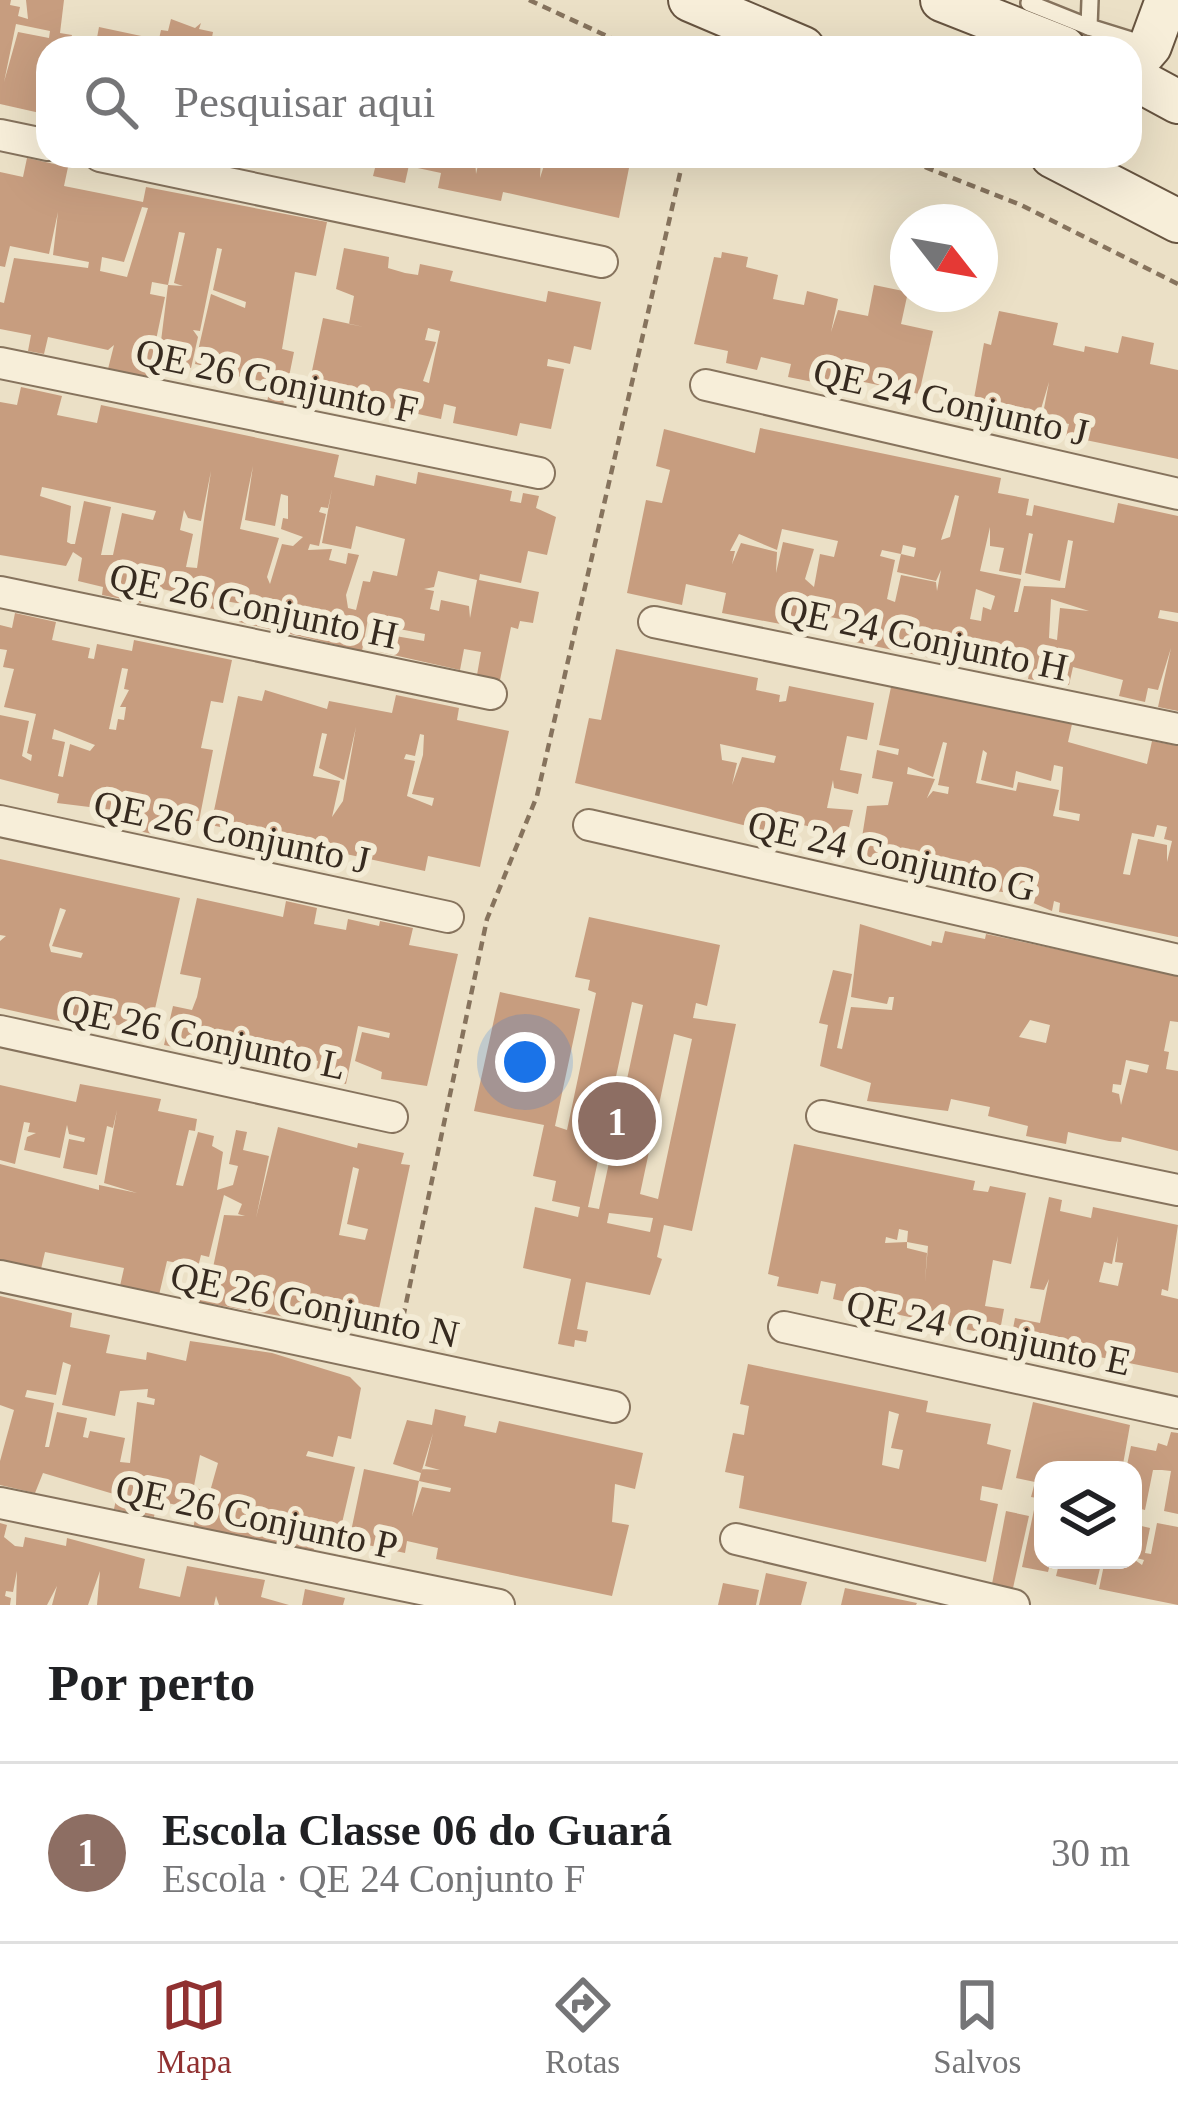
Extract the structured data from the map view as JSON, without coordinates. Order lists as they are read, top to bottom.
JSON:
{
  "streets": {
    "street": [
      "QE 26 Conjunto F",
      "QE 24 Conjunto J",
      "QE 26 Conjunto H",
      "QE 24 Conjunto H",
      "QE 26 Conjunto J",
      "QE 24 Conjunto G",
      "QE 26 Conjunto L",
      "QE 26 Conjunto N",
      "QE 24 Conjunto E",
      "QE 26 Conjunto P"
    ]
  },
  "north": "bottom right",
  "page": {
    "search": "Pesquisar aqui",
    "pins": "1",
    "heading": "Por perto",
    "list": [
      {
        "mark": "1",
        "name": "Escola Classe 06 do Guará",
        "note": "Escola · QE 24 Conjunto F",
        "value": "30 m"
      }
    ],
    "nav": ["Mapa", "Rotas", "Salvos"]
  }
}
